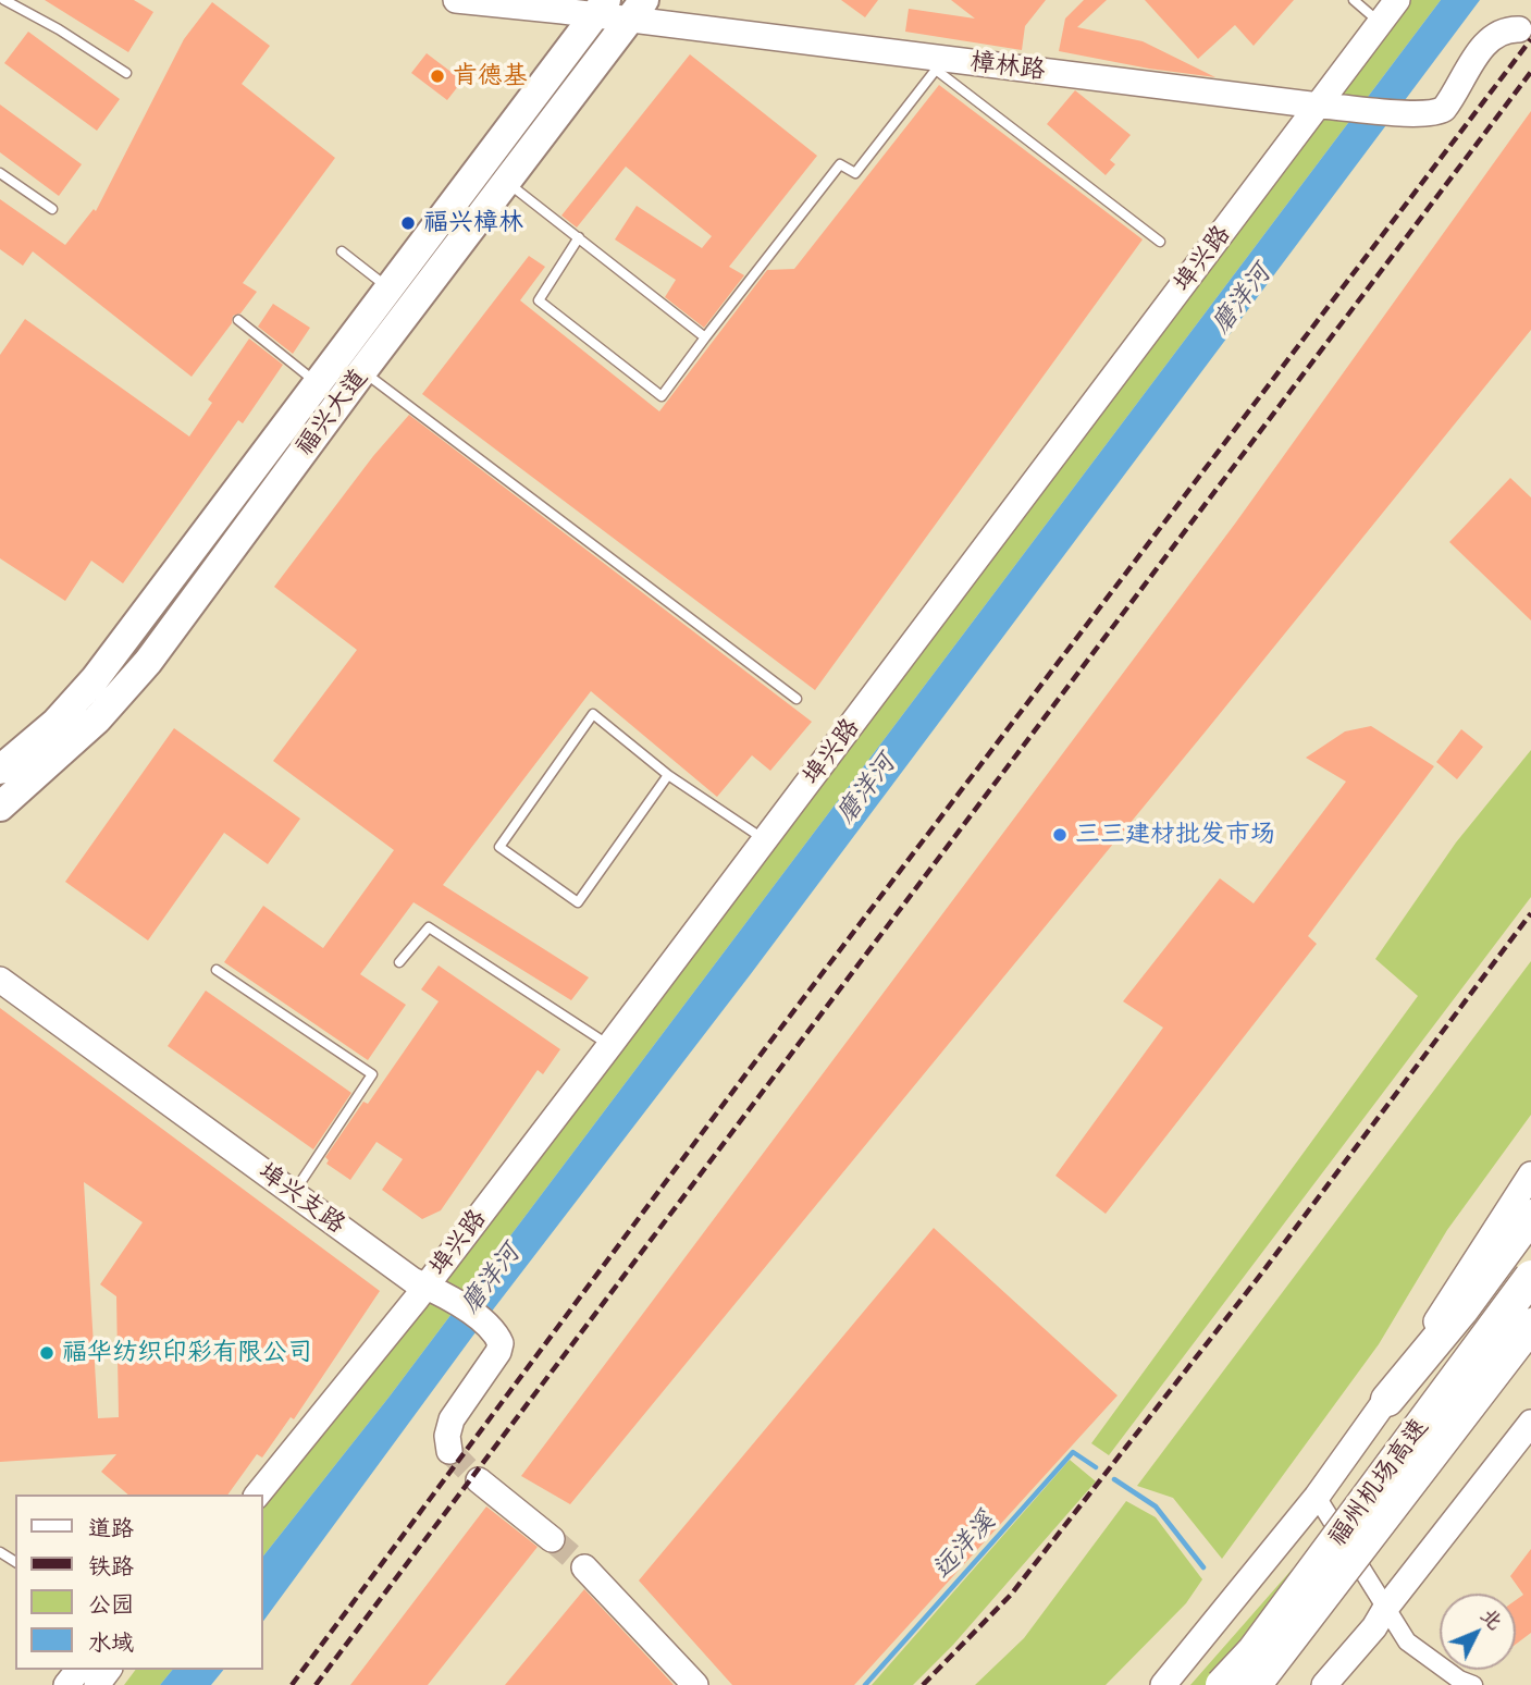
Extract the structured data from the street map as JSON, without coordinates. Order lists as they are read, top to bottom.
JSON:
{
  "streets": {
    "highway": ["福州机场高速"],
    "main road": ["福兴大道"],
    "street": ["樟林路", "埠兴路", "埠兴支路"]
  },
  "crossings": [
    ["樟林路", "埠兴路"],
    ["樟林路", "福兴大道"],
    ["埠兴路", "埠兴支路"]
  ],
  "water": ["磨洋河", "远洋溪"],
  "places": [
    "肯德基",
    "福兴樟林",
    "三三建材批发市场",
    "福华纺织印彩有限公司"
  ],
  "legend": [
    "道路",
    "铁路",
    "公园",
    "水域"
  ],
  "north": "top right"
}
